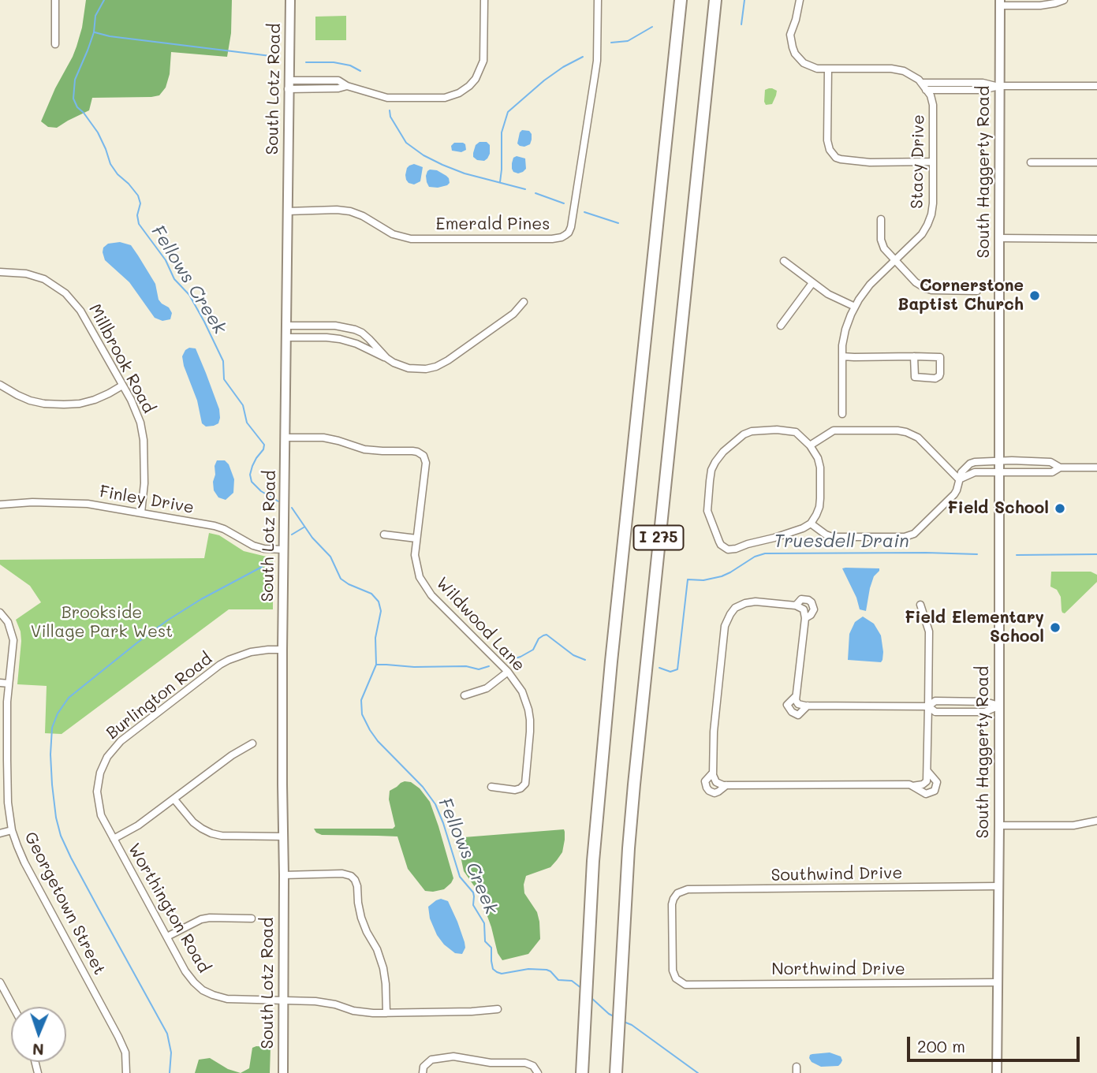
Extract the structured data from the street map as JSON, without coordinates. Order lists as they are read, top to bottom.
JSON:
{
  "streets": {
    "highway": ["I 275"],
    "main road": ["South Lotz Road", "South Haggerty Road"],
    "street": [
      "Stacy Drive",
      "Emerald Pines",
      "Millbrook Road",
      "Finley Drive",
      "Wildwood Lane",
      "Burlington Road",
      "Southwind Drive",
      "Georgetown Street",
      "Worthington Road",
      "Northwind Drive"
    ]
  },
  "crossings": [
    ["South Lotz Road", "Emerald Pines"],
    ["South Lotz Road", "Finley Drive"],
    ["South Lotz Road", "Wildwood Lane"],
    ["South Lotz Road", "Burlington Road"],
    ["South Lotz Road", "Worthington Road"],
    ["South Haggerty Road", "Southwind Drive"],
    ["South Haggerty Road", "Northwind Drive"],
    ["Millbrook Road", "Finley Drive"],
    ["Burlington Road", "Worthington Road"],
    ["Southwind Drive", "Northwind Drive"]
  ],
  "water": ["Fellows Creek", "Truesdell Drain"],
  "parks": ["Brookside Village Park West"],
  "places": ["Cornerstone Baptist Church", "Field School", "Field Elementary School"],
  "scale_bar": "200 m",
  "north": "bottom"
}
